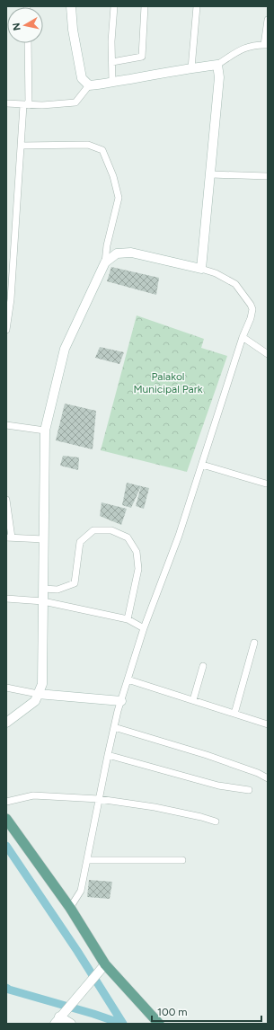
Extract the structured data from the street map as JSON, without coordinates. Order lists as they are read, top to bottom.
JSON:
{
  "parks": ["Palakol Municipal Park"],
  "scale_bar": "100 m",
  "north": "left"
}
